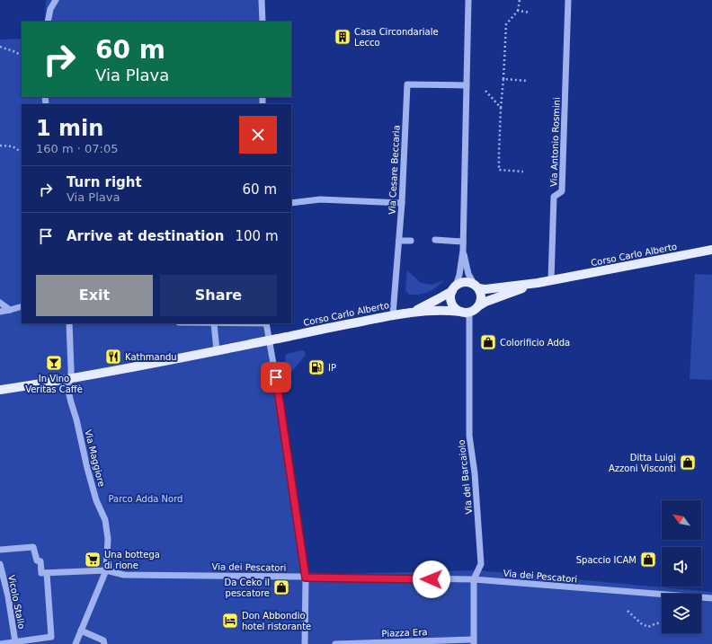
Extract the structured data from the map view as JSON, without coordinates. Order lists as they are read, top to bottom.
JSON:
{
  "streets": {
    "main road": ["Corso Carlo Alberto"],
    "street": [
      "Via Antonio Rosmini",
      "Via Cesare Beccaria",
      "Via Maggiore",
      "Via del Barcaiolo",
      "Via dei Pescatori",
      "Vicolo Stallo",
      "Piazza Era"
    ]
  },
  "crossings": [
    ["Via Antonio Rosmini", "Corso Carlo Alberto"],
    ["Via Cesare Beccaria", "Corso Carlo Alberto"],
    ["Corso Carlo Alberto", "Via Maggiore"],
    ["Corso Carlo Alberto", "Via del Barcaiolo"],
    ["Via Maggiore", "Via dei Pescatori"],
    ["Via del Barcaiolo", "Via dei Pescatori"],
    ["Via del Barcaiolo", "Piazza Era"]
  ],
  "parks": ["Parco Adda Nord"],
  "places": {
    "building": ["Casa Circondariale Lecco"],
    "shop": [
      "Colorificio Adda",
      "Ditta Luigi Azzoni Visconti",
      "Spaccio ICAM",
      "Da Ceko il pescatore"
    ],
    "restaurant": ["Kathmandu"],
    "bar": ["In Vino Veritas Caffè"],
    "fuel station": ["IP"],
    "supermarket": ["Una bottega di rione"],
    "hotel": ["Don Abbondio hotel ristorante"]
  },
  "north": "top left",
  "page": {
    "turn": ["60 m", "Via Plava"],
    "heading": ["1 min", "160 m · 07:05"],
    "list": [
      {
        "name": "Turn right",
        "note": "Via Plava",
        "value": "60 m"
      },
      {
        "name": "Arrive at destination",
        "value": "100 m"
      }
    ],
    "buttons": ["Exit", "Share"]
  }
}
